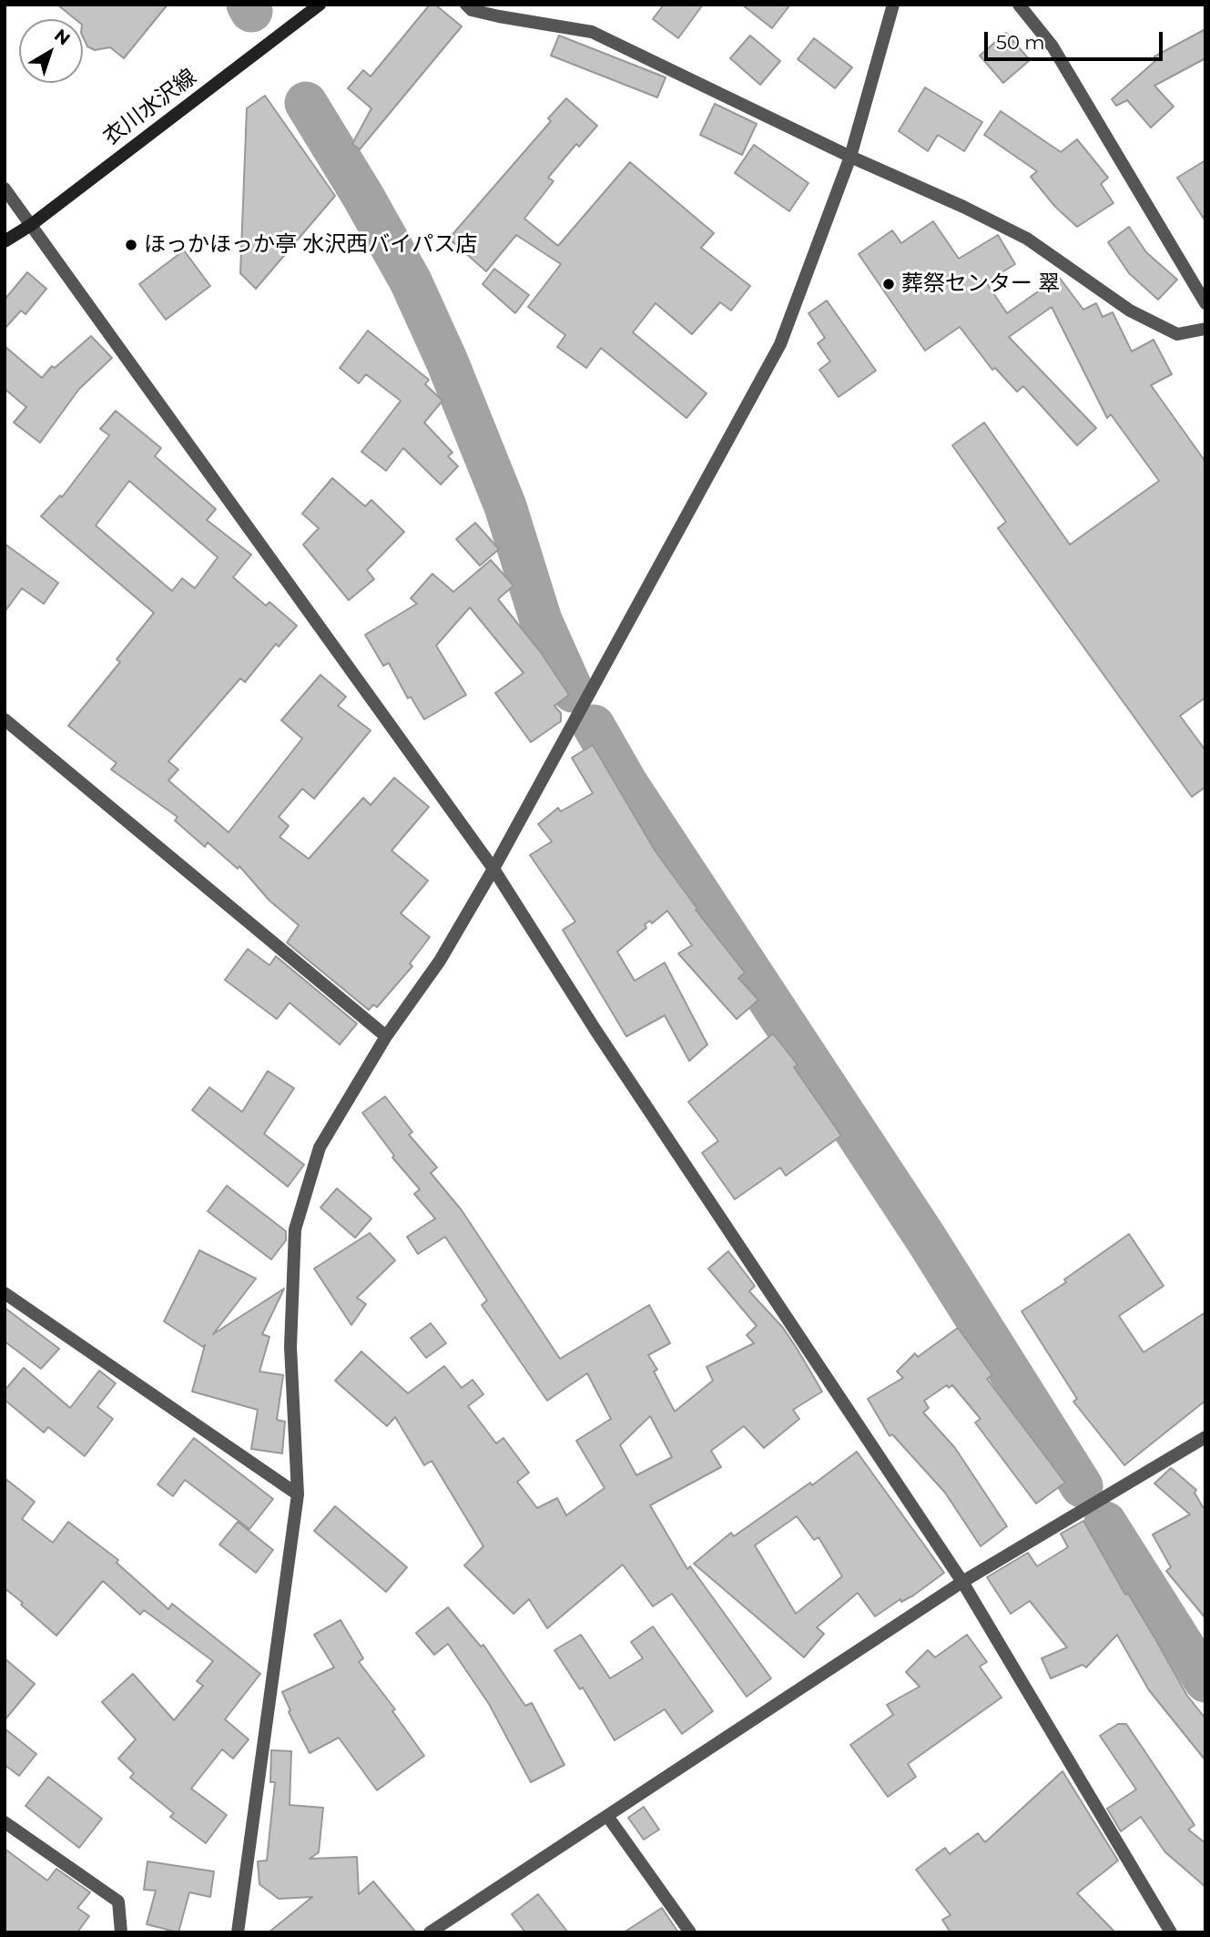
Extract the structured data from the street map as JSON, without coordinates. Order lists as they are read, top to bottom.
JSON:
{
  "streets": {
    "main road": ["衣川水沢線"]
  },
  "places": ["ほっかほっか亭 水沢西バイパス店", "葬祭センター 翠"],
  "scale_bar": "50 m",
  "north": "top right"
}
